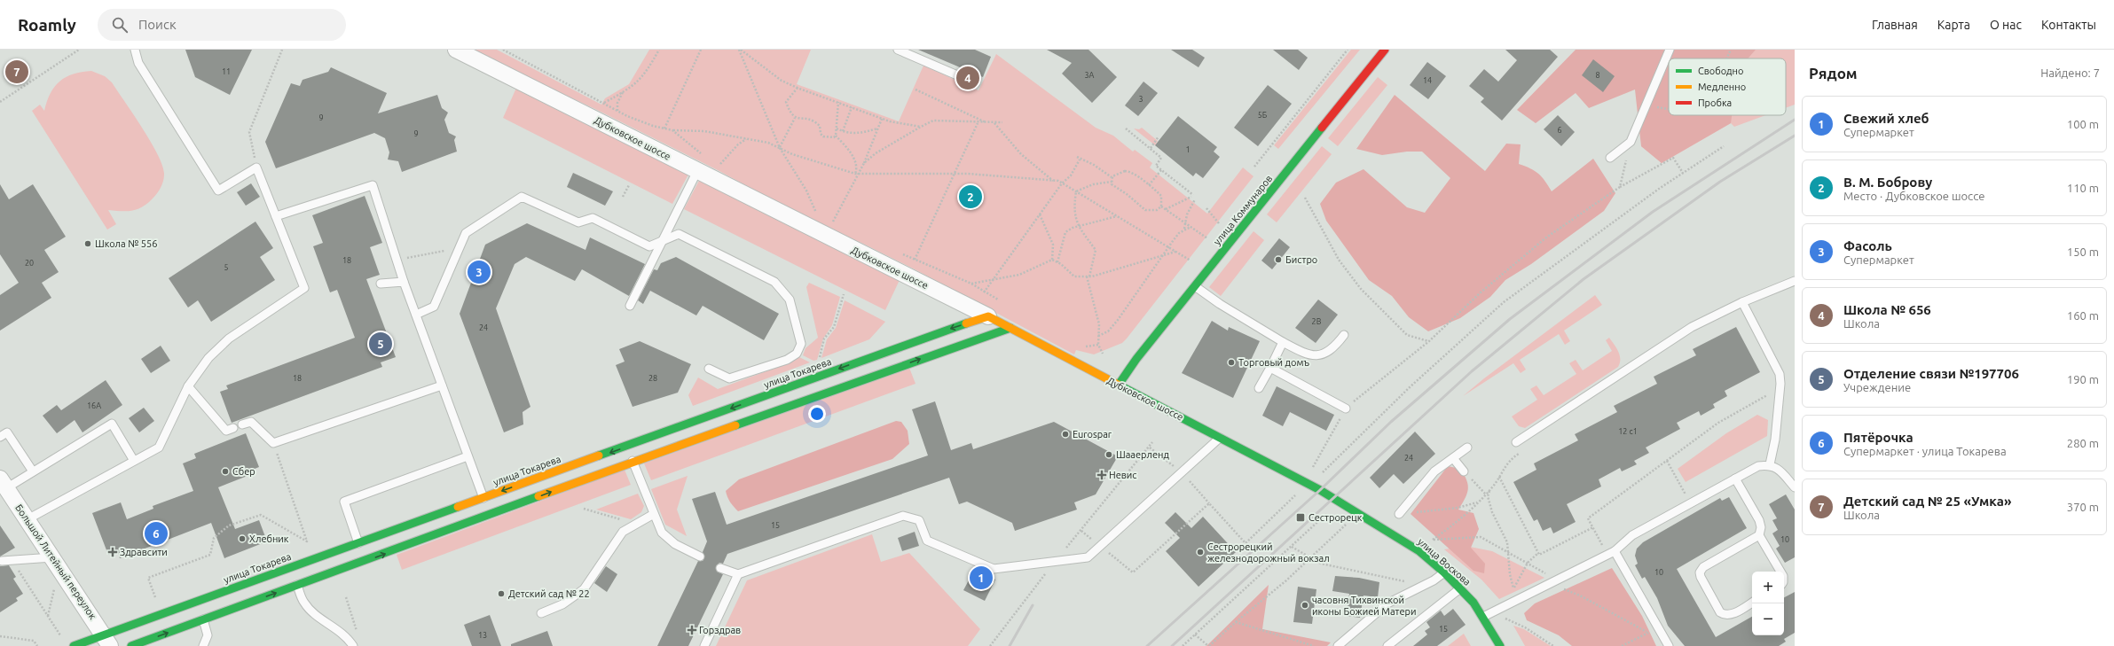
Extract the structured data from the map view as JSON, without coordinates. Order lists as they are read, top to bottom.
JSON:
{
  "streets": {
    "main road": [
      "Дубковское шоссе",
      "улица Коммунаров",
      "улица Токарева",
      "улица Воскова"
    ],
    "street": ["Большой Литейный переулок"]
  },
  "crossings": [
    ["Дубковское шоссе", "улица Коммунаров"],
    ["Дубковское шоссе", "улица Токарева"],
    ["Дубковское шоссе", "улица Воскова"],
    ["улица Токарева", "Большой Литейный переулок"]
  ],
  "places": {
    "other": [
      "Школа № 556",
      "Бистро",
      "Торговый домъ",
      "Eurospar",
      "Шааерленд",
      "Сбер",
      "Хлебник",
      "Сестрорецкий железнодорожный вокзал",
      "Детский сад № 22",
      "часовня Тихвинской иконы Божией Матери"
    ],
    "health": ["Невис", "Здравсити", "Горздрав"],
    "transit": ["Сестрорецк"]
  },
  "house_numbers": [
    "11",
    "3А",
    "8",
    "14",
    "3",
    "5Б",
    "9",
    "6",
    "9",
    "1",
    "18",
    "20",
    "5",
    "2В",
    "24",
    "18",
    "28",
    "16А",
    "12 с1",
    "24",
    "15",
    "10",
    "10",
    "15",
    "13"
  ],
  "legend": ["Свободно", "Медленно", "Пробка"],
  "page": {
    "header": "Roamly",
    "search": "Поиск",
    "nav": [
      "Главная",
      "Карта",
      "О нас",
      "Контакты"
    ],
    "heading": ["Рядом", "Найдено: 7"],
    "pins": [
      "7",
      "4",
      "2",
      "3",
      "5",
      "6",
      "1"
    ],
    "list": [
      {
        "mark": "1",
        "name": "Свежий хлеб",
        "note": "Супермаркет",
        "value": "100 m"
      },
      {
        "mark": "2",
        "name": "В. М. Боброву",
        "note": "Место · Дубковское шоссе",
        "value": "110 m"
      },
      {
        "mark": "3",
        "name": "Фасоль",
        "note": "Супермаркет",
        "value": "150 m"
      },
      {
        "mark": "4",
        "name": "Школа № 656",
        "note": "Школа",
        "value": "160 m"
      },
      {
        "mark": "5",
        "name": "Отделение связи №197706",
        "note": "Учреждение",
        "value": "190 m"
      },
      {
        "mark": "6",
        "name": "Пятёрочка",
        "note": "Супермаркет · улица Токарева",
        "value": "280 m"
      },
      {
        "mark": "7",
        "name": "Детский сад № 25 «Умка»",
        "note": "Школа",
        "value": "370 m"
      }
    ],
    "map_buttons": ["+", "−"]
  }
}
